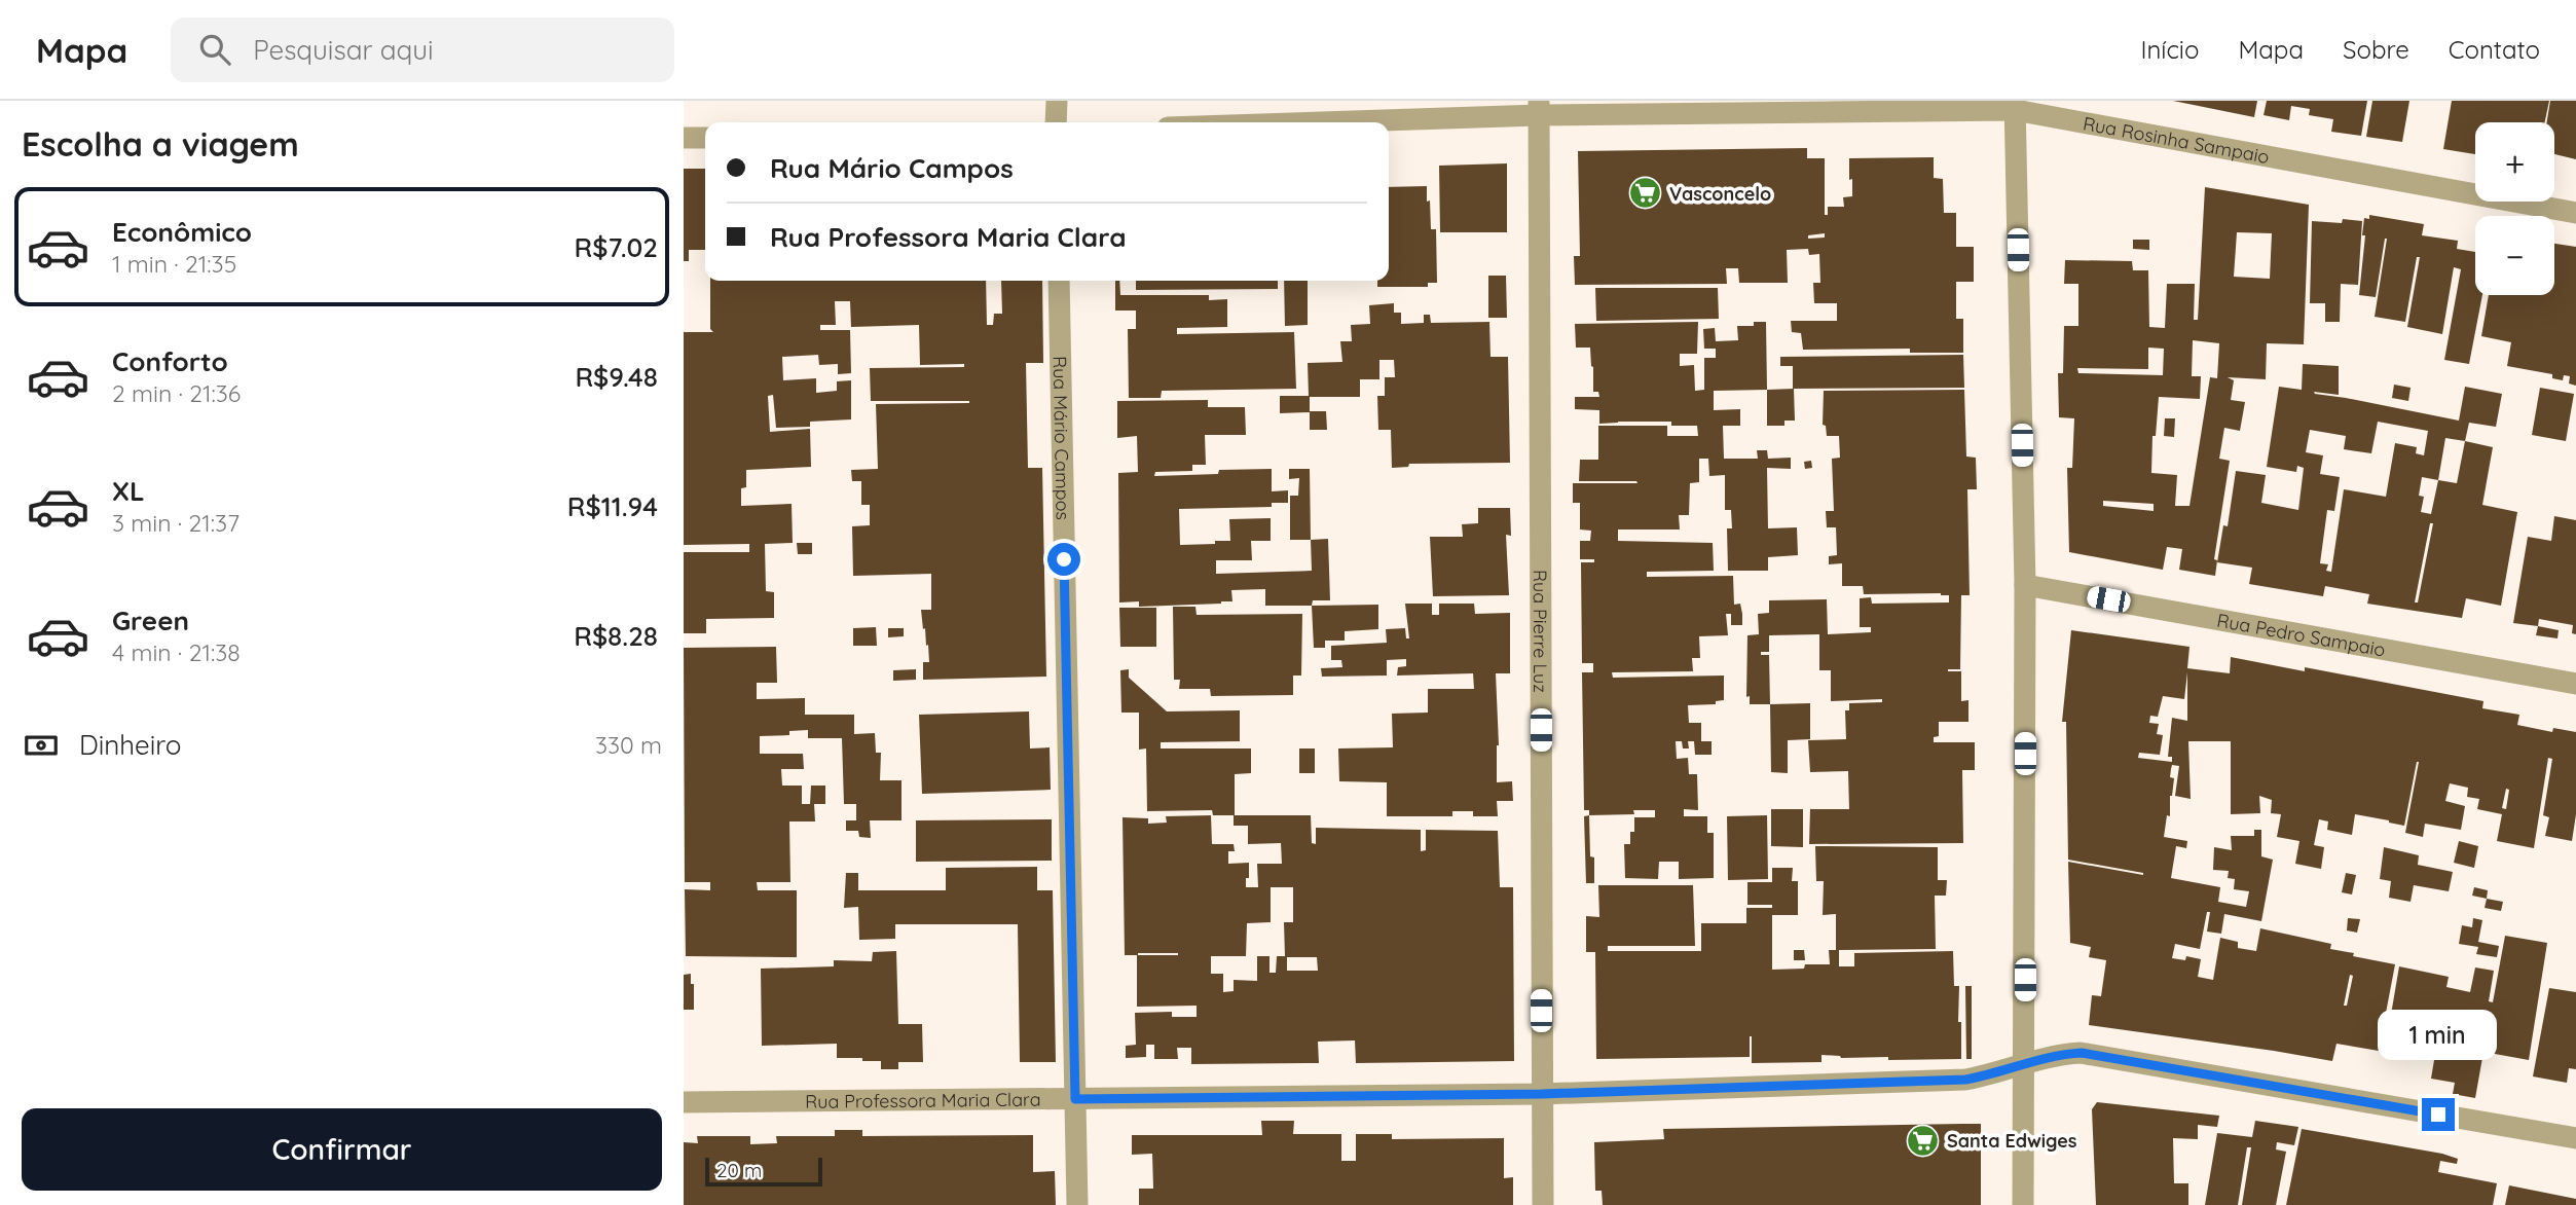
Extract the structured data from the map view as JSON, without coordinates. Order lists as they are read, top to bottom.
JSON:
{
  "streets": {
    "street": [
      "Rua Rosinha Sampaio",
      "Rua Mário Campos",
      "Rua Pierre Luz",
      "Rua Pedro Sampaio",
      "Rua Professora Maria Clara"
    ]
  },
  "crossings": [
    ["Rua Rosinha Sampaio", "Rua Pierre Luz"],
    ["Rua Mário Campos", "Rua Professora Maria Clara"],
    ["Rua Pierre Luz", "Rua Professora Maria Clara"]
  ],
  "places": {
    "supermarket": ["Vasconcelo", "Santa Edwiges"]
  },
  "scale_bar": "20 m",
  "page": {
    "header": "Mapa",
    "search": "Pesquisar aqui",
    "nav": [
      "Início",
      "Mapa",
      "Sobre",
      "Contato"
    ],
    "heading": "Escolha a viagem",
    "map_buttons": ["+", "−"],
    "banner": ["Rua Mário Campos", "Rua Professora Maria Clara"],
    "list": [
      {
        "name": "Econômico",
        "note": "1 min · 21:35",
        "value": "R$7.02"
      },
      {
        "name": "Conforto",
        "note": "2 min · 21:36",
        "value": "R$9.48"
      },
      {
        "name": "XL",
        "note": "3 min · 21:37",
        "value": "R$11.94"
      },
      {
        "name": "Green",
        "note": "4 min · 21:38",
        "value": "R$8.28"
      }
    ],
    "pay": ["Dinheiro", "330 m"],
    "bubble": "1 min",
    "buttons": "Confirmar",
    "scale": "20 m"
  }
}
